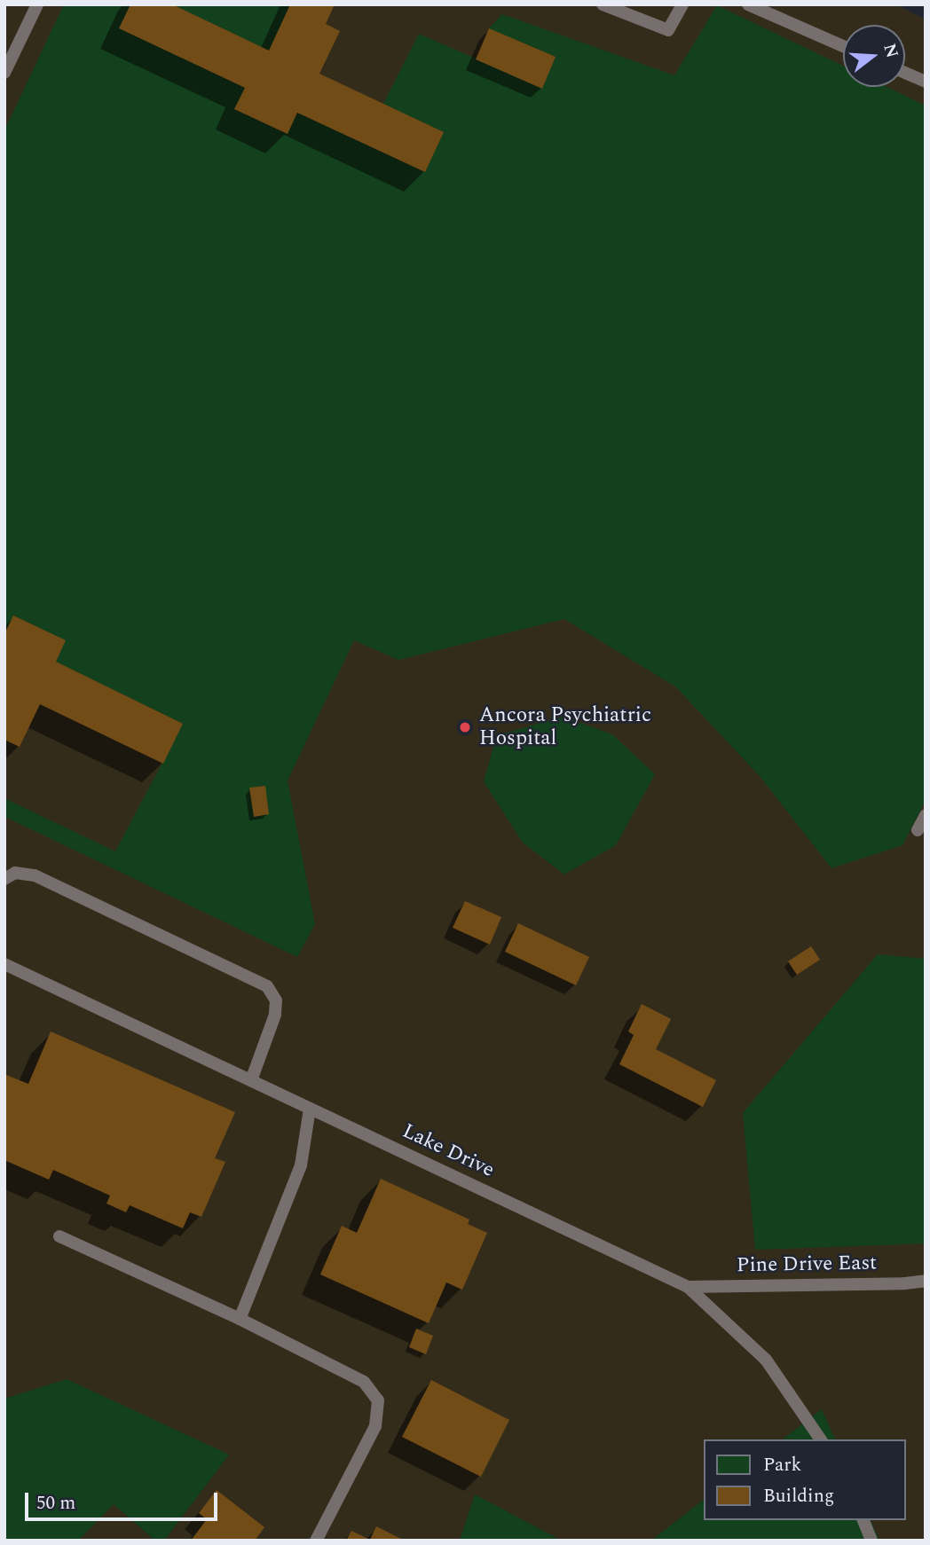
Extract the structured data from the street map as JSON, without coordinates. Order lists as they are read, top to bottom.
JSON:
{
  "streets": {
    "lane": ["Lake Drive", "Pine Drive East"]
  },
  "crossings": [
    ["Lake Drive", "Pine Drive East"]
  ],
  "places": ["Ancora Psychiatric Hospital"],
  "legend": ["Park", "Building"],
  "scale_bar": "50 m",
  "north": "right"
}
